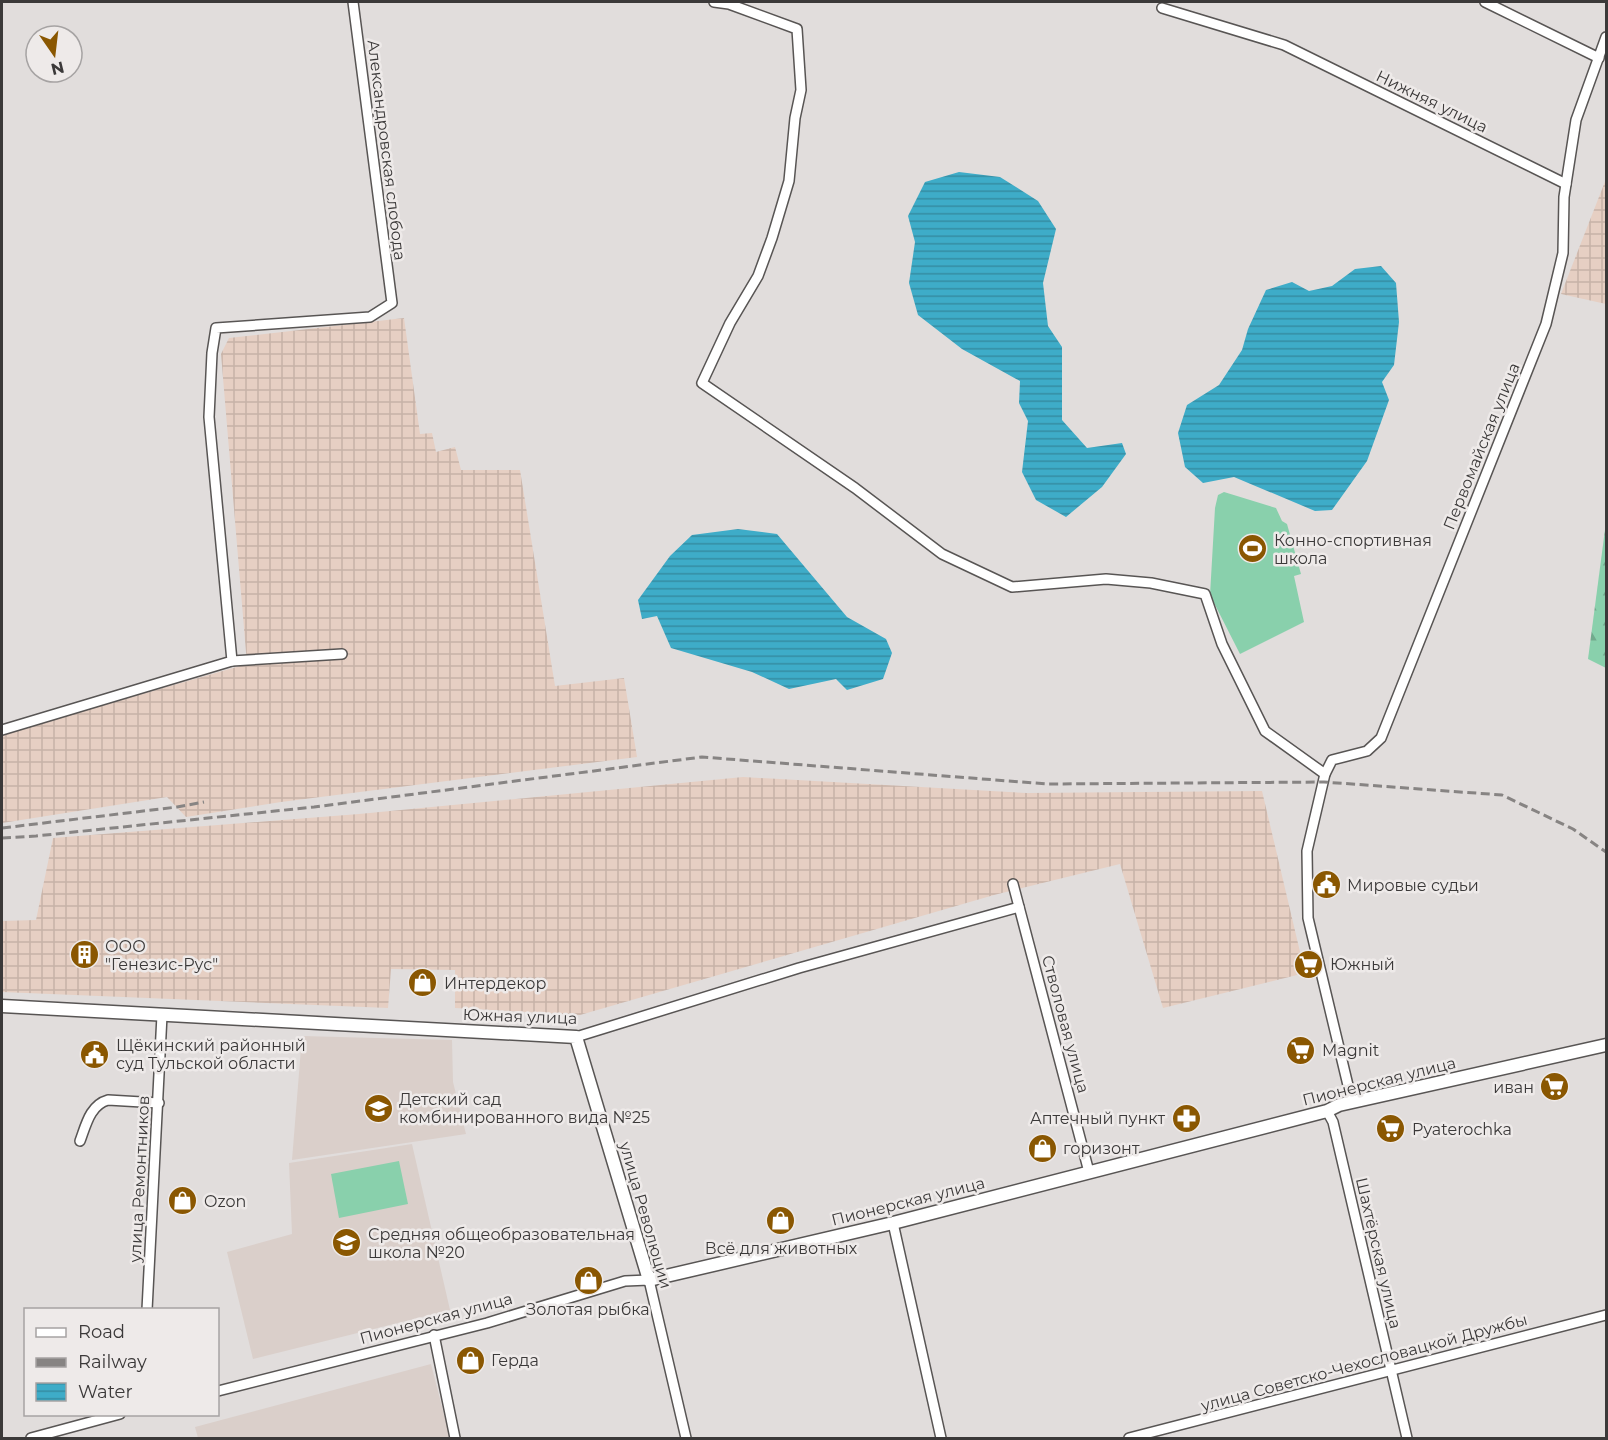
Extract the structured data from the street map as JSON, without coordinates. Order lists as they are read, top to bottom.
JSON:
{
  "streets": {
    "street": [
      "Нижняя улица",
      "Александровская слобода",
      "Первомайская улица",
      "Южная улица",
      "Стволовая улица",
      "Пионерская улица",
      "улица Ремонтников",
      "улица Революции",
      "Шахтёрская улица",
      "улица Советско-Чехословацкой Дружбы"
    ]
  },
  "crossings": [
    ["Нижняя улица", "Первомайская улица"],
    ["Южная улица", "Стволовая улица"],
    ["Южная улица", "улица Ремонтников"],
    ["Южная улица", "улица Революции"],
    ["Стволовая улица", "Пионерская улица"],
    ["Пионерская улица", "улица Революции"],
    ["Пионерская улица", "Шахтёрская улица"],
    ["Шахтёрская улица", "улица Советско-Чехословацкой Дружбы"]
  ],
  "places": {
    "sports": ["Конно-спортивная школа"],
    "public building": ["Мировые судьи", "Щёкинский районный суд Тульской области"],
    "building": ["ООО \"Генезис-Рус\""],
    "supermarket": [
      "Южный",
      "Magnit",
      "иван",
      "Pyaterochka"
    ],
    "shop": [
      "Интердекор",
      "горизонт",
      "Ozon",
      "Всё для животных",
      "Золотая рыбка",
      "Герда"
    ],
    "school or university": ["Детский сад комбинированного вида №25", "Средняя общеобразовательная школа №20"],
    "pharmacy": ["Аптечный пункт"]
  },
  "legend": ["Road", "Railway", "Water"],
  "north": "bottom"
}
